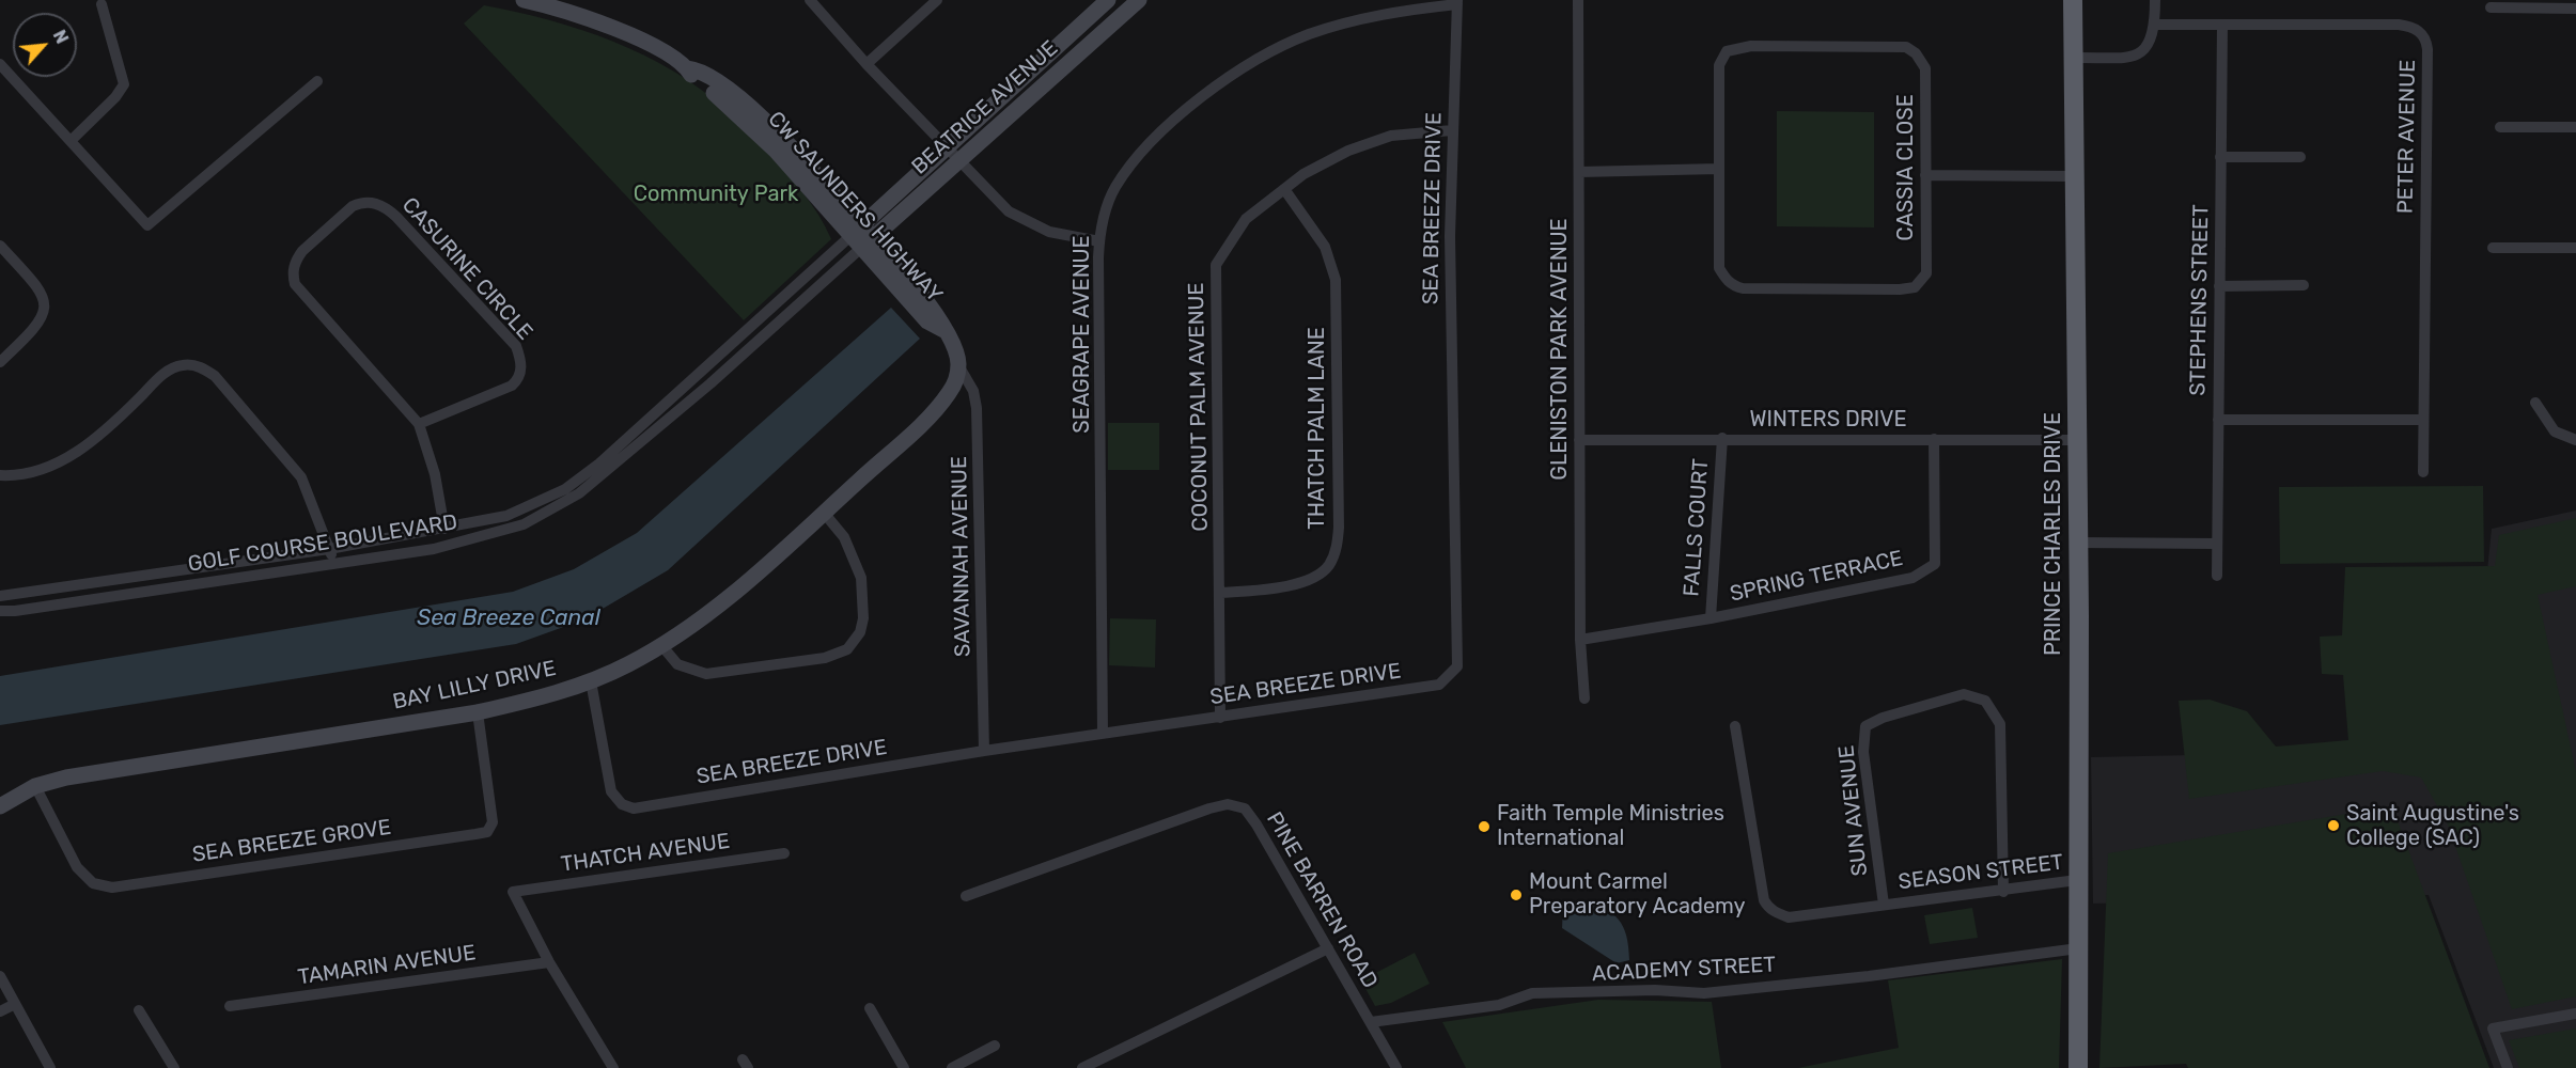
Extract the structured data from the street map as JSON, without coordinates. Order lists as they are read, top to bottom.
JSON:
{
  "streets": {
    "highway": ["PRINCE CHARLES DRIVE"],
    "main road": ["BEATRICE AVENUE", "CW SAUNDERS HIGHWAY", "BAY LILLY DRIVE"],
    "street": [
      "PETER AVENUE",
      "CASSIA CLOSE",
      "SEA BREEZE DRIVE",
      "CASURINE CIRCLE",
      "STEPHENS STREET",
      "SEAGRAPE AVENUE",
      "GLENISTON PARK AVENUE",
      "COCONUT PALM AVENUE",
      "WINTERS DRIVE",
      "THATCH PALM LANE",
      "FALLS COURT",
      "GOLF COURSE BOULEVARD",
      "SAVANNAH AVENUE",
      "SPRING TERRACE",
      "SUN AVENUE",
      "SEA BREEZE GROVE",
      "THATCH AVENUE",
      "SEASON STREET",
      "PINE BARREN ROAD",
      "TAMARIN AVENUE",
      "ACADEMY STREET"
    ]
  },
  "crossings": [
    ["BEATRICE AVENUE", "CW SAUNDERS HIGHWAY"],
    ["BEATRICE AVENUE", "GOLF COURSE BOULEVARD"],
    ["PETER AVENUE", "STEPHENS STREET"],
    ["CW SAUNDERS HIGHWAY", "GOLF COURSE BOULEVARD"],
    ["CW SAUNDERS HIGHWAY", "SAVANNAH AVENUE"],
    ["CW SAUNDERS HIGHWAY", "BAY LILLY DRIVE"],
    ["SEA BREEZE DRIVE", "SEAGRAPE AVENUE"],
    ["SEA BREEZE DRIVE", "COCONUT PALM AVENUE"],
    ["SEA BREEZE DRIVE", "SAVANNAH AVENUE"],
    ["SEA BREEZE DRIVE", "BAY LILLY DRIVE"],
    ["CASURINE CIRCLE", "GOLF COURSE BOULEVARD"],
    ["GLENISTON PARK AVENUE", "WINTERS DRIVE"],
    ["GLENISTON PARK AVENUE", "SPRING TERRACE"],
    ["COCONUT PALM AVENUE", "THATCH PALM LANE"],
    ["WINTERS DRIVE", "FALLS COURT"],
    ["WINTERS DRIVE", "PRINCE CHARLES DRIVE"],
    ["WINTERS DRIVE", "SPRING TERRACE"],
    ["FALLS COURT", "SPRING TERRACE"],
    ["PRINCE CHARLES DRIVE", "SEASON STREET"],
    ["PRINCE CHARLES DRIVE", "ACADEMY STREET"],
    ["SAVANNAH AVENUE", "BAY LILLY DRIVE"],
    ["BAY LILLY DRIVE", "SEA BREEZE GROVE"],
    ["SUN AVENUE", "SEASON STREET"],
    ["THATCH AVENUE", "TAMARIN AVENUE"],
    ["PINE BARREN ROAD", "ACADEMY STREET"]
  ],
  "water": ["Sea Breeze Canal"],
  "parks": ["Community Park"],
  "places": ["Saint Augustine's College (SAC)", "Faith Temple Ministries International", "Mount Carmel Preparatory Academy"],
  "north": "top right"
}
